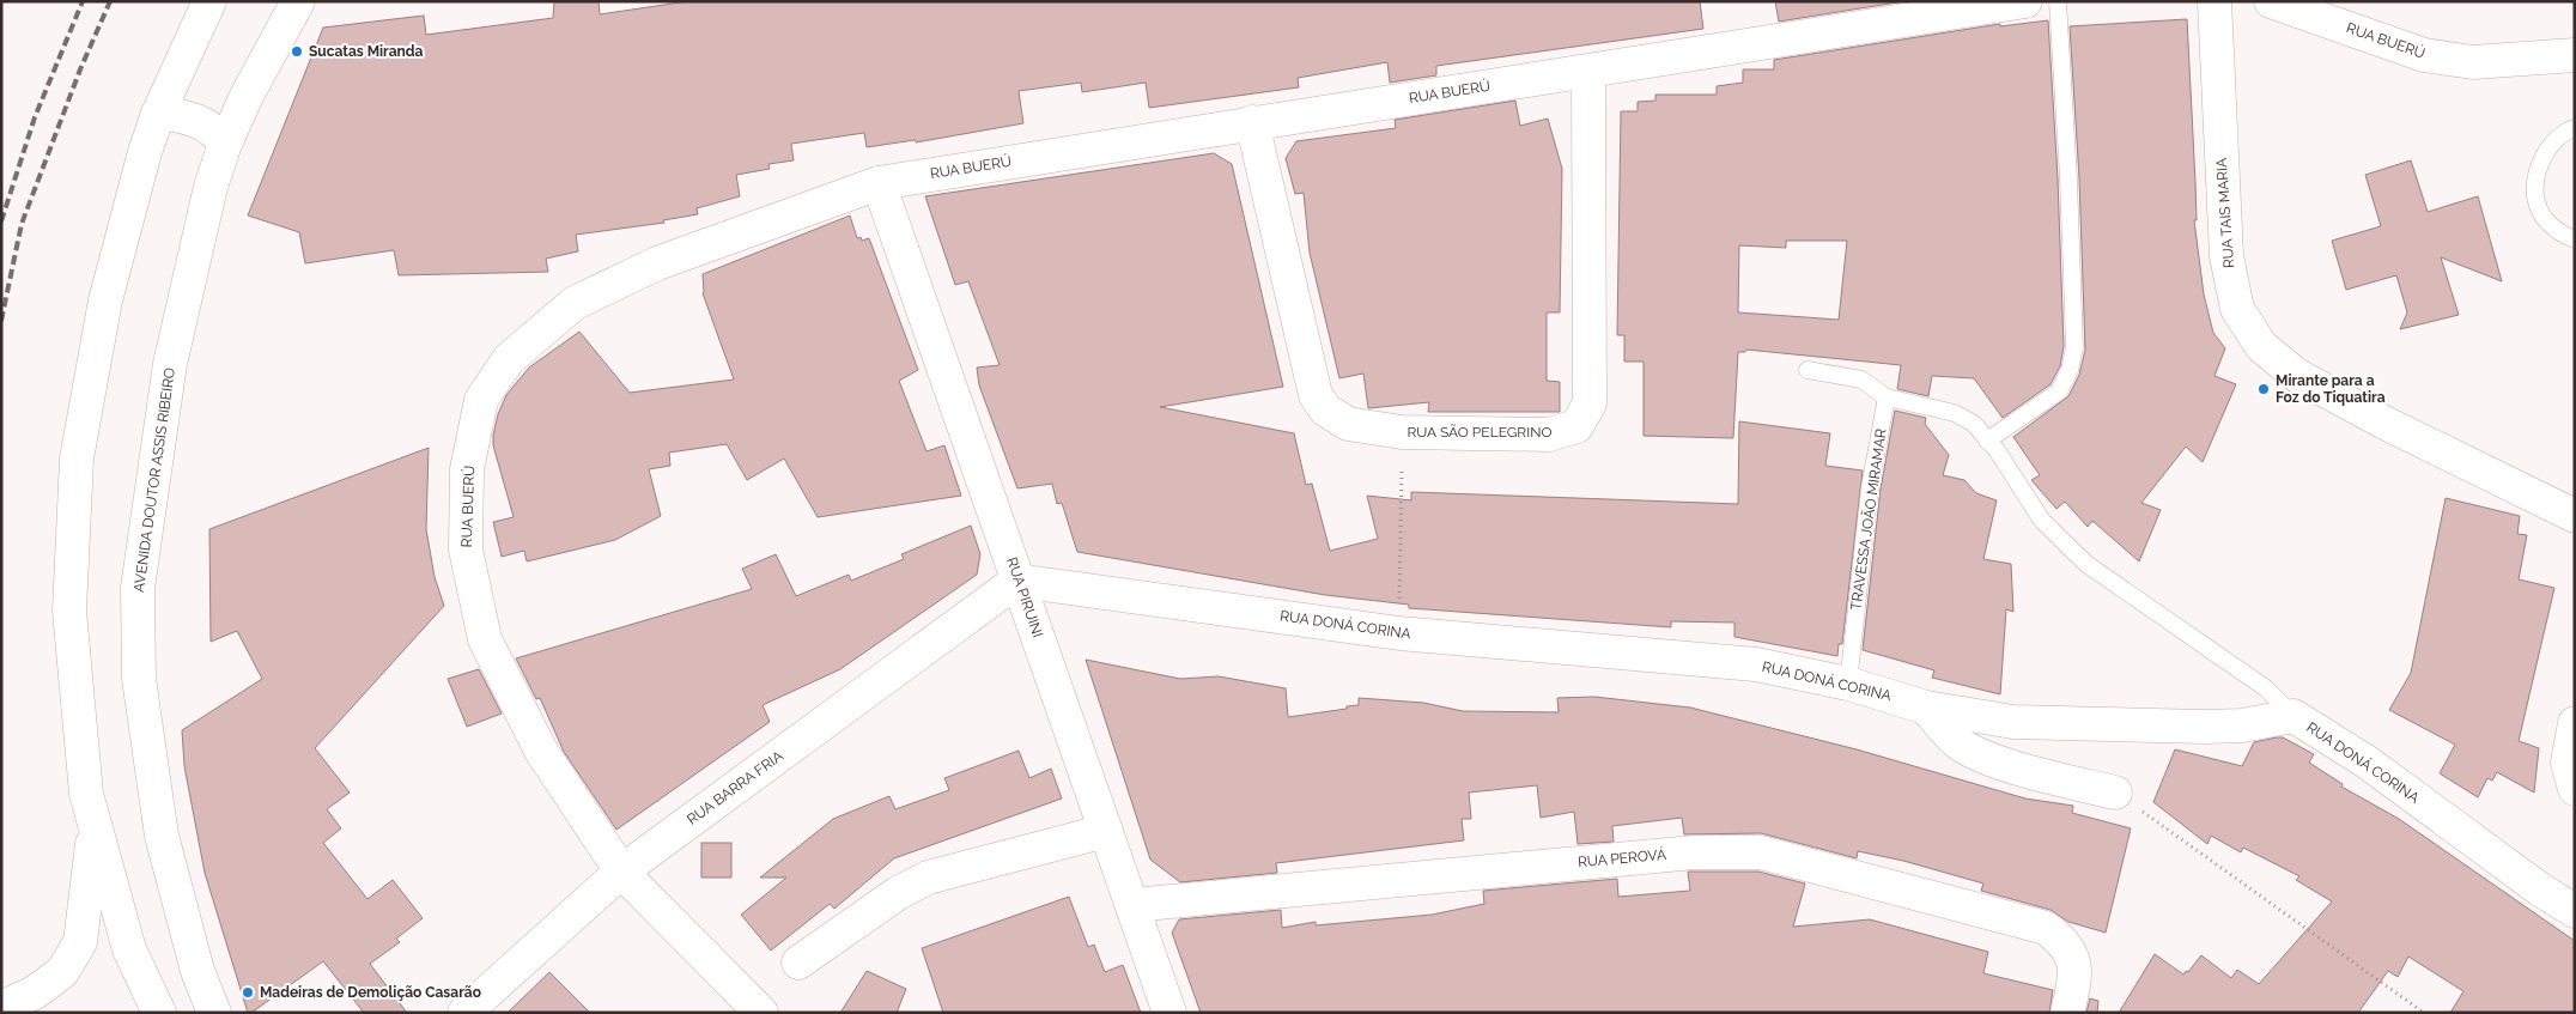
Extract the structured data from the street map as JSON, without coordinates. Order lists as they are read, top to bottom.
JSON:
{
  "streets": {
    "street": [
      "RUA BUERÚ",
      "RUA TAIS MARIA",
      "RUA SÃO PELEGRINO",
      "AVENIDA DOUTOR ASSIS RIBEIRO",
      "RUA PIRUINI",
      "RUA DONÁ CORINA",
      "RUA BARRA FRIA",
      "RUA PEROVÁ"
    ],
    "lane": ["TRAVESSA JOÃO MIRAMAR"]
  },
  "crossings": [
    ["RUA BUERÚ", "RUA SÃO PELEGRINO"],
    ["RUA BUERÚ", "RUA PIRUINI"],
    ["RUA BUERÚ", "RUA BARRA FRIA"],
    ["TRAVESSA JOÃO MIRAMAR", "RUA DONÁ CORINA"],
    ["RUA PIRUINI", "RUA DONÁ CORINA"],
    ["RUA PIRUINI", "RUA BARRA FRIA"],
    ["RUA PIRUINI", "RUA PEROVÁ"],
    ["RUA DONÁ CORINA", "RUA BARRA FRIA"]
  ],
  "places": ["Sucatas Miranda", "Mirante para a Foz do Tiquatira", "Madeiras de Demolição Casarão"]
}
